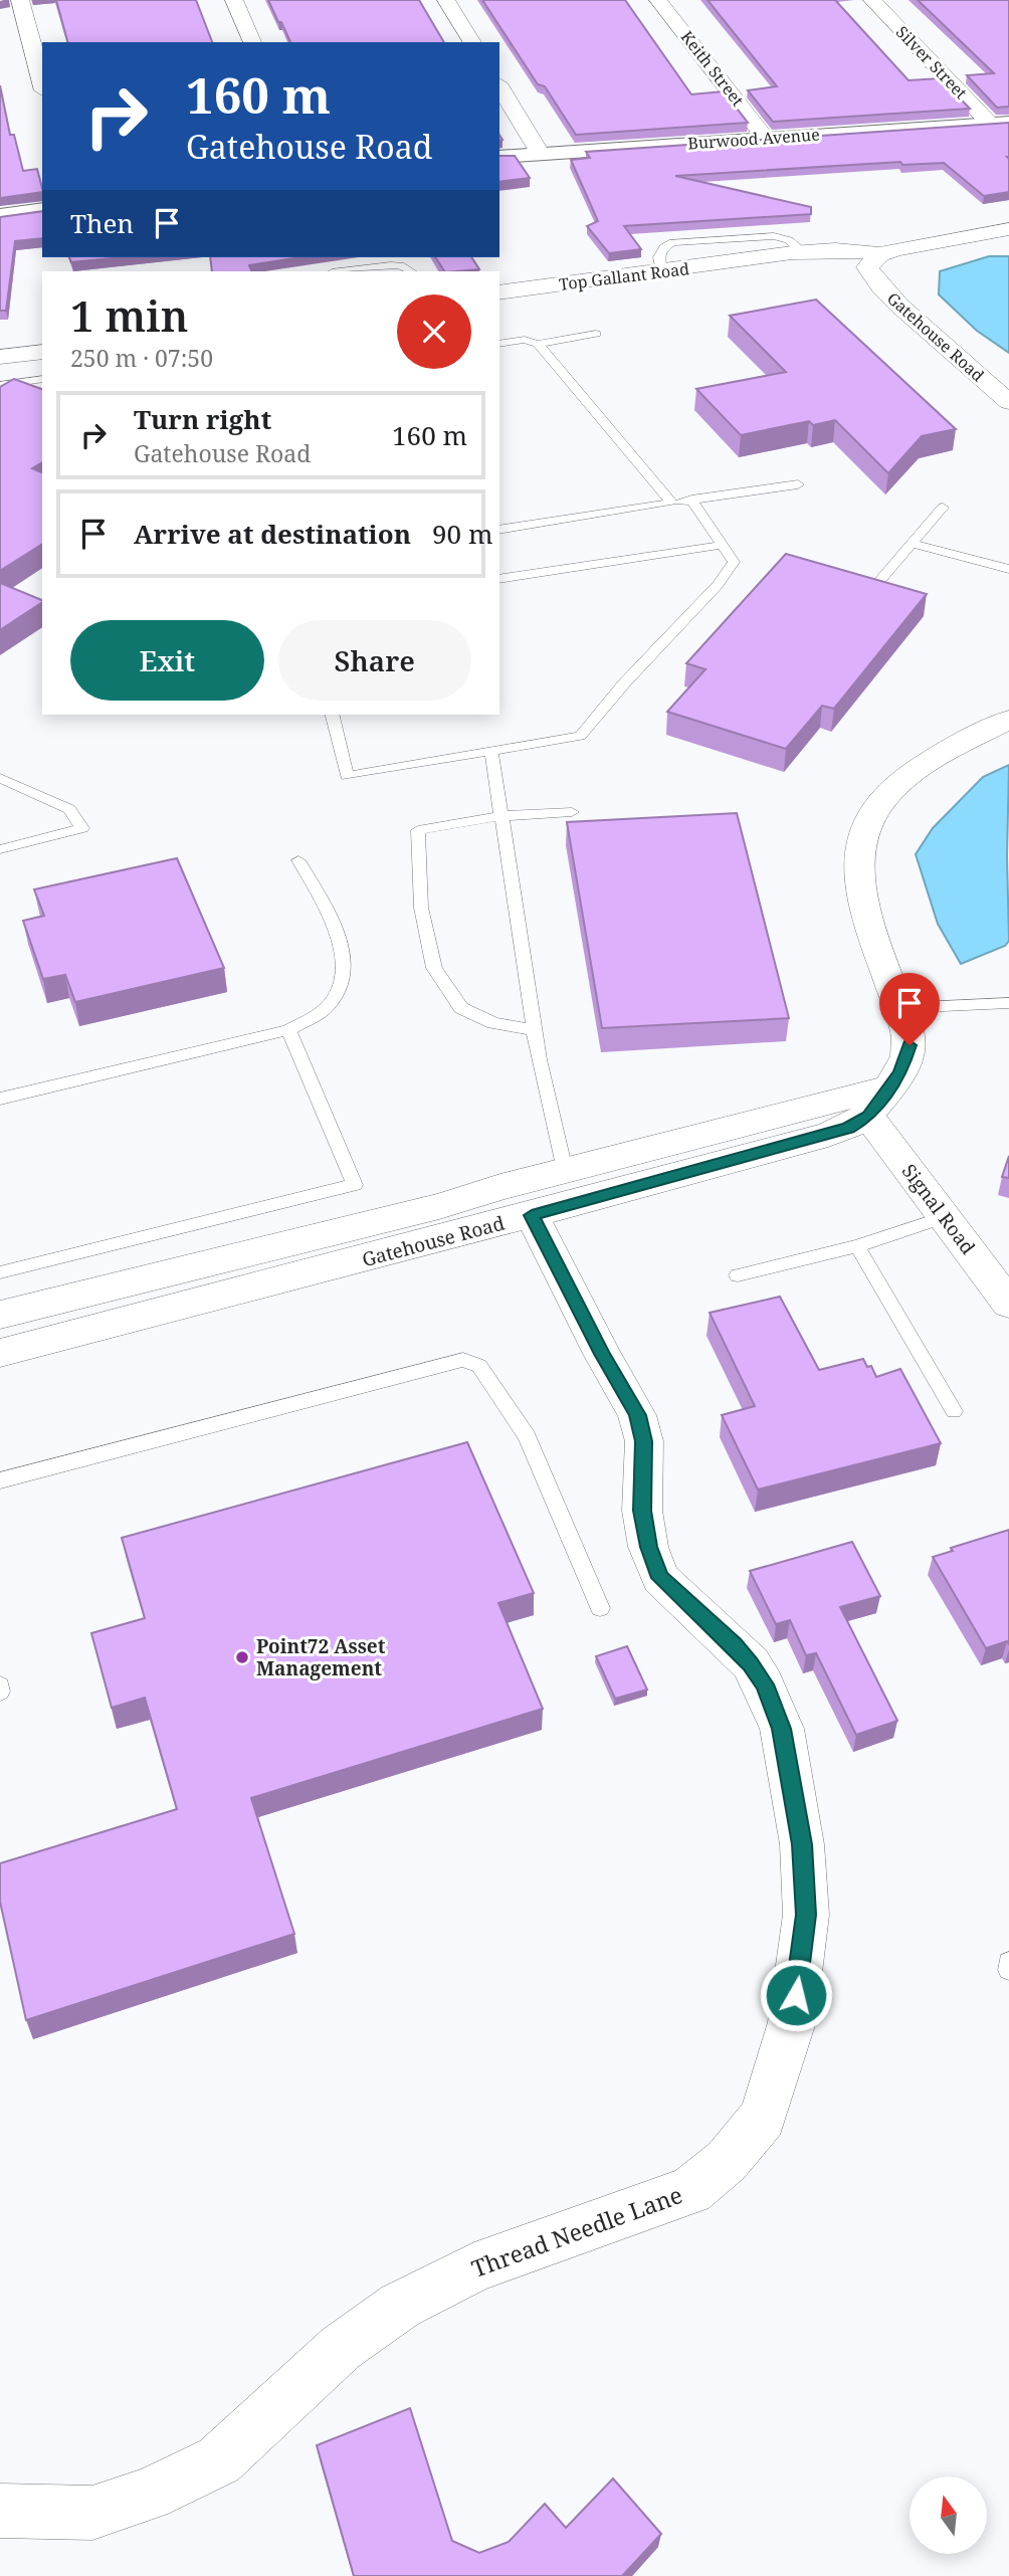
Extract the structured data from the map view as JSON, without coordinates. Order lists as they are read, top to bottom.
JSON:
{
  "streets": {
    "street": [
      "Silver Street",
      "Keith Street",
      "Burwood Avenue",
      "Top Gallant Road",
      "Gatehouse Road",
      "Signal Road",
      "Thread Needle Lane"
    ]
  },
  "crossings": [
    ["Silver Street", "Burwood Avenue"],
    ["Keith Street", "Burwood Avenue"],
    ["Top Gallant Road", "Gatehouse Road"],
    ["Gatehouse Road", "Signal Road"],
    ["Gatehouse Road", "Thread Needle Lane"]
  ],
  "places": ["Point72 Asset Management"],
  "north": "top",
  "page": {
    "turn": ["160 m", "Gatehouse Road"],
    "then": "Then",
    "heading": ["1 min", "250 m · 07:50"],
    "list": [
      {
        "name": "Turn right",
        "note": "Gatehouse Road",
        "value": "160 m"
      },
      {
        "name": "Arrive at destination",
        "value": "90 m"
      }
    ],
    "buttons": ["Exit", "Share"]
  }
}
